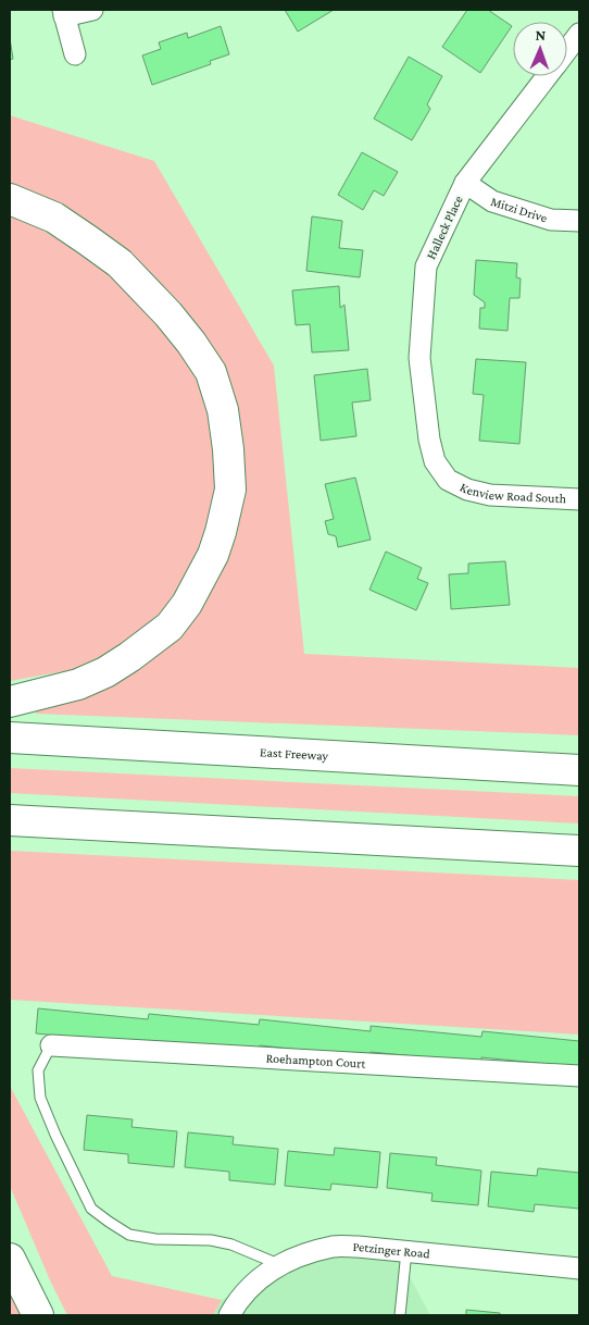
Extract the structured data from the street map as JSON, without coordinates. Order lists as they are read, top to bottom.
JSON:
{
  "streets": {
    "highway": ["East Freeway"],
    "street": [
      "Mitzi Drive",
      "Halleck Place",
      "Kenview Road South",
      "Roehampton Court",
      "Petzinger Road"
    ]
  },
  "crossings": [
    ["Mitzi Drive", "Halleck Place"],
    ["Halleck Place", "Kenview Road South"]
  ],
  "north": "top"
}
